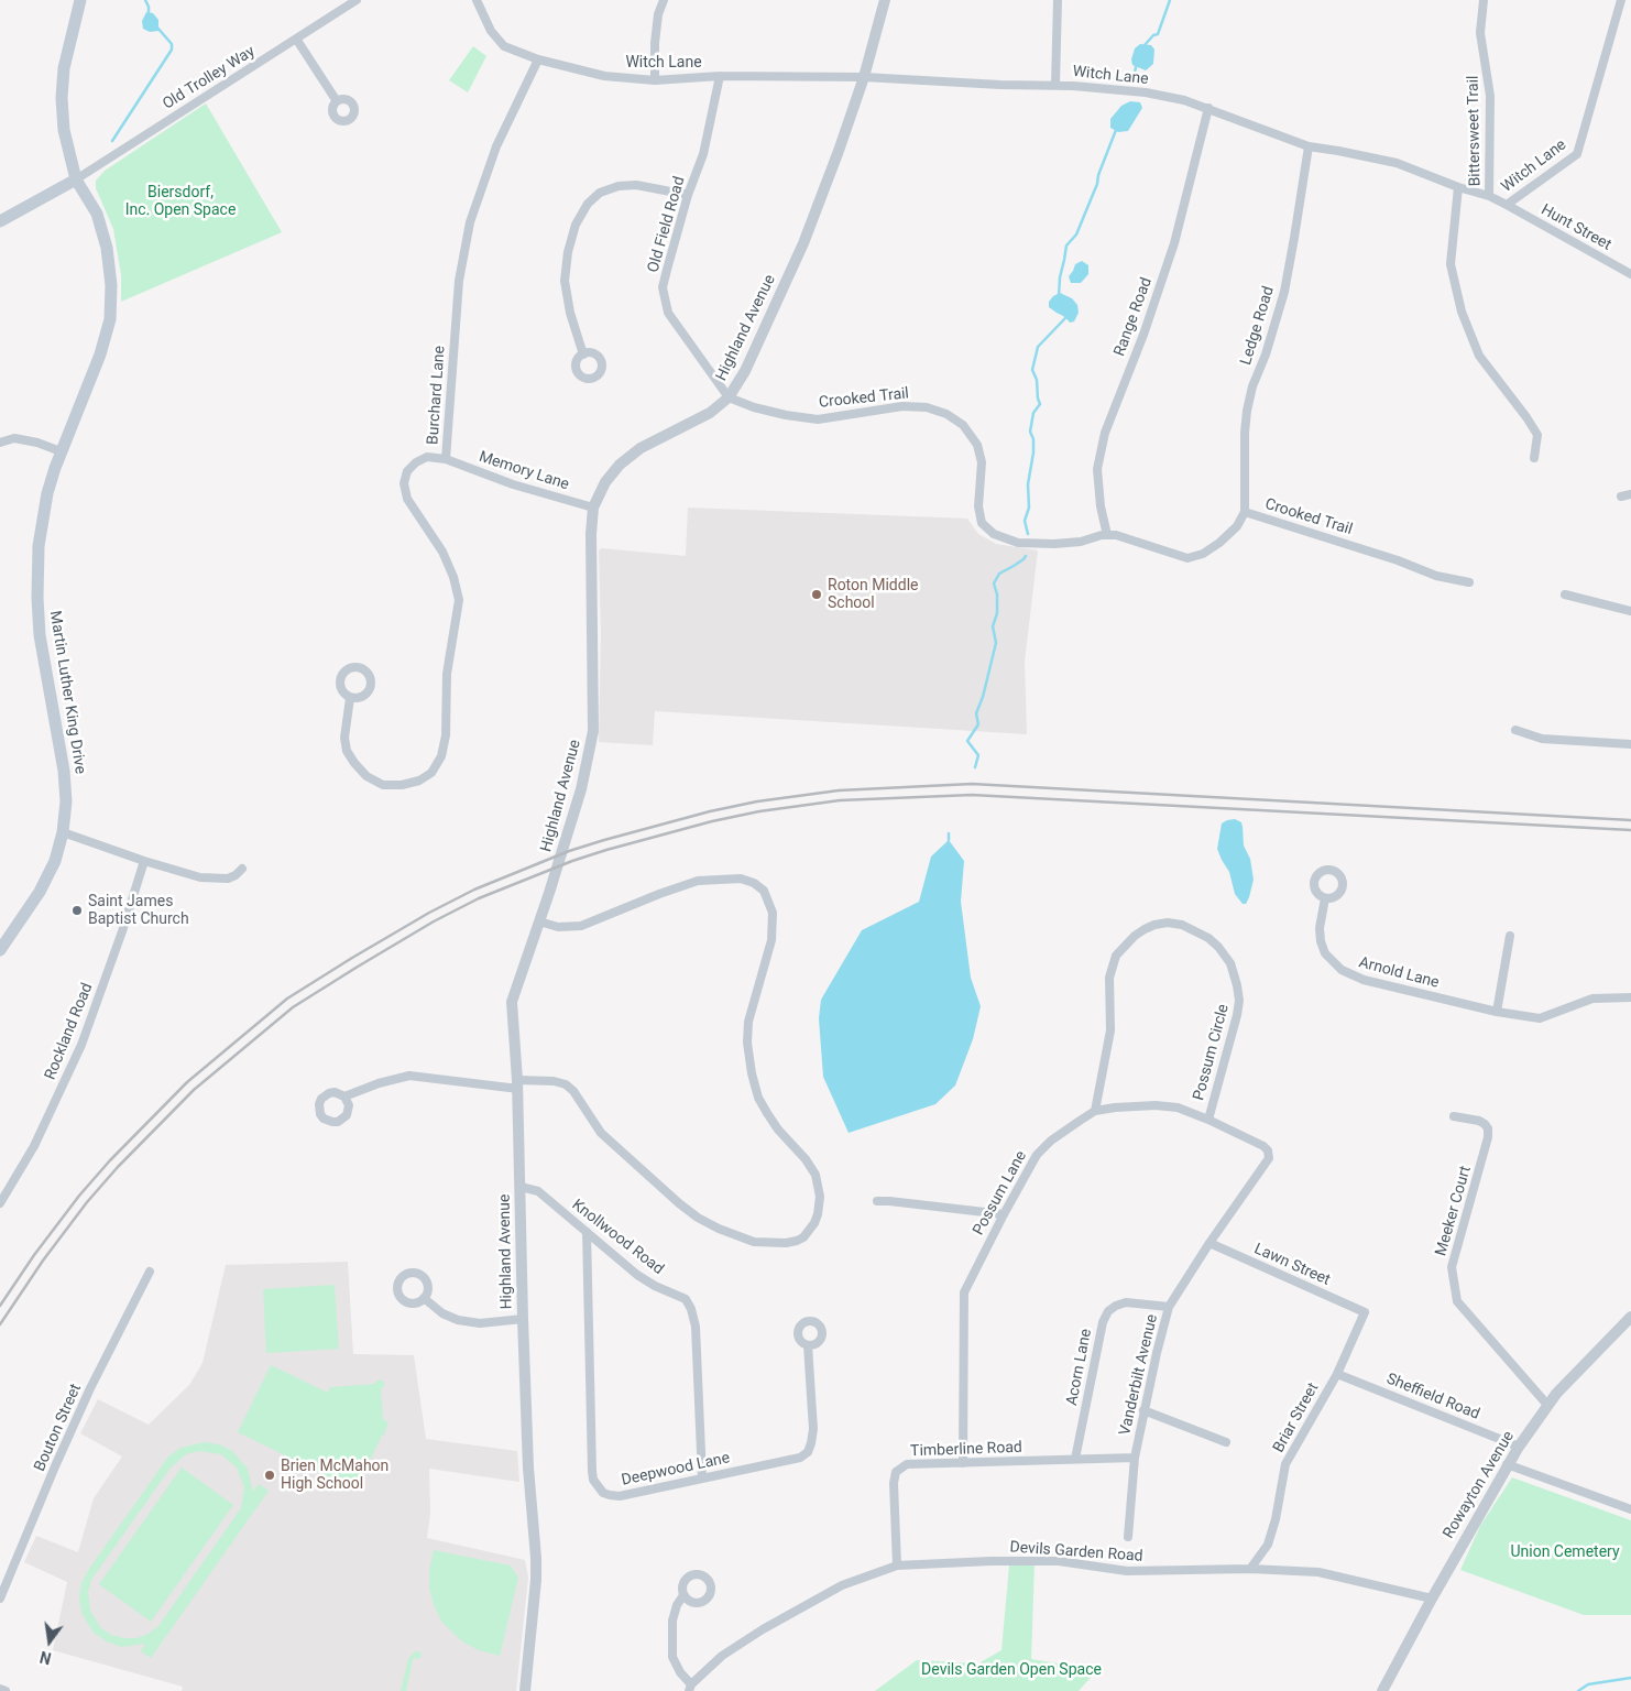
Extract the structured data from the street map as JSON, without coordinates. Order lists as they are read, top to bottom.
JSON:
{
  "streets": {
    "main road": ["Martin Luther King Drive"],
    "street": [
      "Witch Lane",
      "Old Trolley Way",
      "Bittersweet Trail",
      "Old Field Road",
      "Hunt Street",
      "Range Road",
      "Ledge Road",
      "Highland Avenue",
      "Burchard Lane",
      "Crooked Trail",
      "Memory Lane",
      "Arnold Lane",
      "Rockland Road",
      "Possum Circle",
      "Possum Lane",
      "Meeker Court",
      "Knollwood Road",
      "Lawn Street",
      "Acorn Lane",
      "Vanderbilt Avenue",
      "Sheffield Road",
      "Briar Street",
      "Bouton Street",
      "Timberline Road",
      "Deepwood Lane",
      "Rowayton Avenue",
      "Devils Garden Road"
    ]
  },
  "crossings": [
    ["Witch Lane", "Bittersweet Trail"],
    ["Witch Lane", "Old Field Road"],
    ["Witch Lane", "Hunt Street"],
    ["Witch Lane", "Range Road"],
    ["Witch Lane", "Ledge Road"],
    ["Witch Lane", "Highland Avenue"],
    ["Witch Lane", "Burchard Lane"],
    ["Old Trolley Way", "Martin Luther King Drive"],
    ["Old Field Road", "Highland Avenue"],
    ["Old Field Road", "Crooked Trail"],
    ["Range Road", "Crooked Trail"],
    ["Ledge Road", "Crooked Trail"],
    ["Highland Avenue", "Crooked Trail"],
    ["Highland Avenue", "Memory Lane"],
    ["Highland Avenue", "Knollwood Road"],
    ["Burchard Lane", "Memory Lane"],
    ["Possum Circle", "Possum Lane"],
    ["Possum Lane", "Vanderbilt Avenue"],
    ["Possum Lane", "Timberline Road"],
    ["Meeker Court", "Rowayton Avenue"],
    ["Knollwood Road", "Deepwood Lane"],
    ["Lawn Street", "Vanderbilt Avenue"],
    ["Lawn Street", "Briar Street"],
    ["Acorn Lane", "Vanderbilt Avenue"],
    ["Acorn Lane", "Timberline Road"],
    ["Vanderbilt Avenue", "Timberline Road"],
    ["Sheffield Road", "Briar Street"],
    ["Sheffield Road", "Rowayton Avenue"],
    ["Briar Street", "Devils Garden Road"],
    ["Timberline Road", "Devils Garden Road"],
    ["Rowayton Avenue", "Devils Garden Road"]
  ],
  "parks": ["Biersdorf, Inc. Open Space", "Union Cemetery", "Devils Garden Open Space"],
  "places": ["Roton Middle School", "Saint James Baptist Church", "Brien McMahon High School"],
  "north": "bottom"
}
